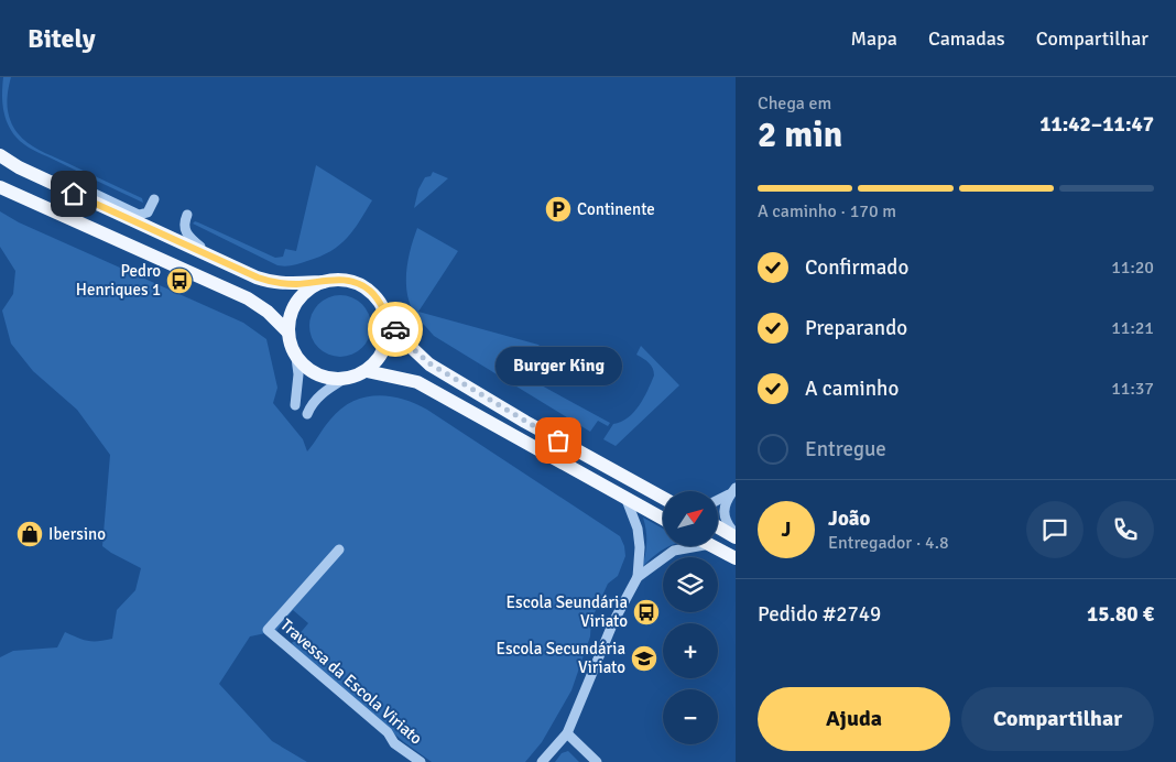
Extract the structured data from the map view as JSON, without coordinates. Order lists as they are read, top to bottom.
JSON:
{
  "streets": {
    "street": ["Travessa da Escola Viriato"]
  },
  "places": {
    "parking": ["Continente"],
    "bus stop": ["Pedro Henriques 1", "Escola Seundária Viriato"],
    "other": ["Burger King"],
    "shop": ["Ibersino"],
    "school or university": ["Escola Secundária Viriato"]
  },
  "north": "top right",
  "page": {
    "header": "Bitely",
    "nav": ["Mapa", "Camadas", "Compartilhar"],
    "heading": ["2 min", "Chega em", "11:42–11:47"],
    "panel": [
      "João",
      "Entregador · 4.8",
      "Pedido #2749",
      "15.80 €"
    ],
    "bar": "A caminho · 170 m",
    "list": [
      ["Confirmado", "11:20"],
      ["Preparando", "11:21"],
      ["A caminho", "11:37"],
      "Entregue"
    ],
    "bubble": "Burger King",
    "map_buttons": ["+", "−"],
    "round": "J",
    "buttons": ["Ajuda", "Compartilhar"]
  }
}
